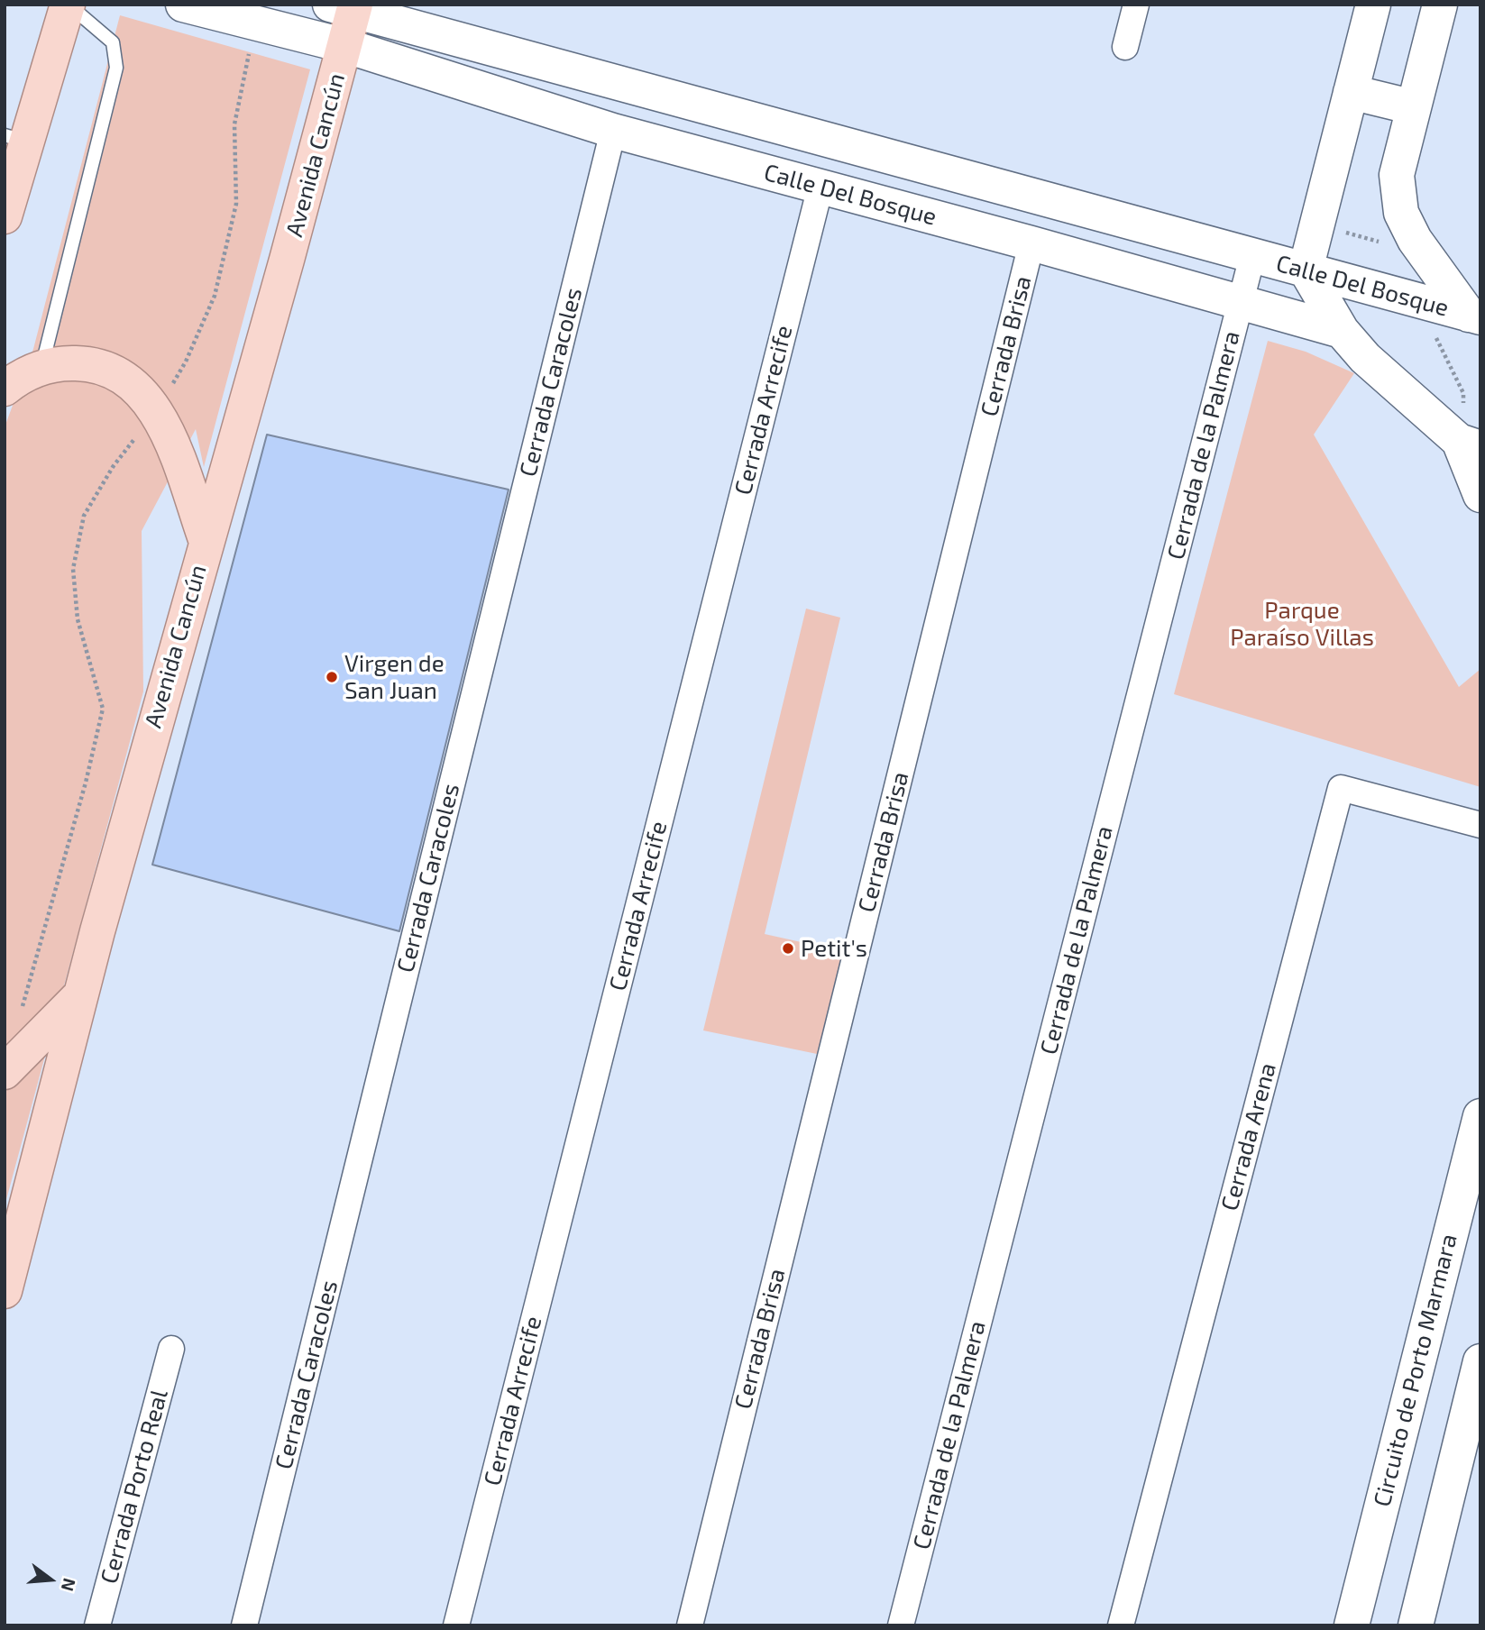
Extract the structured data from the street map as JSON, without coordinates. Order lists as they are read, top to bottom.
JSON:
{
  "streets": {
    "main road": ["Avenida Cancún"],
    "street": [
      "Calle Del Bosque",
      "Cerrada Brisa",
      "Cerrada Caracoles",
      "Cerrada Arrecife",
      "Cerrada de la Palmera",
      "Cerrada Arena",
      "Circuito de Porto Marmara",
      "Cerrada Porto Real"
    ]
  },
  "crossings": [
    ["Avenida Cancún", "Calle Del Bosque"],
    ["Calle Del Bosque", "Cerrada Brisa"],
    ["Calle Del Bosque", "Cerrada Caracoles"],
    ["Calle Del Bosque", "Cerrada Arrecife"],
    ["Calle Del Bosque", "Cerrada de la Palmera"]
  ],
  "parks": ["Parque Paraíso Villas"],
  "places": ["Virgen de San Juan", "Petit's"],
  "north": "right"
}
